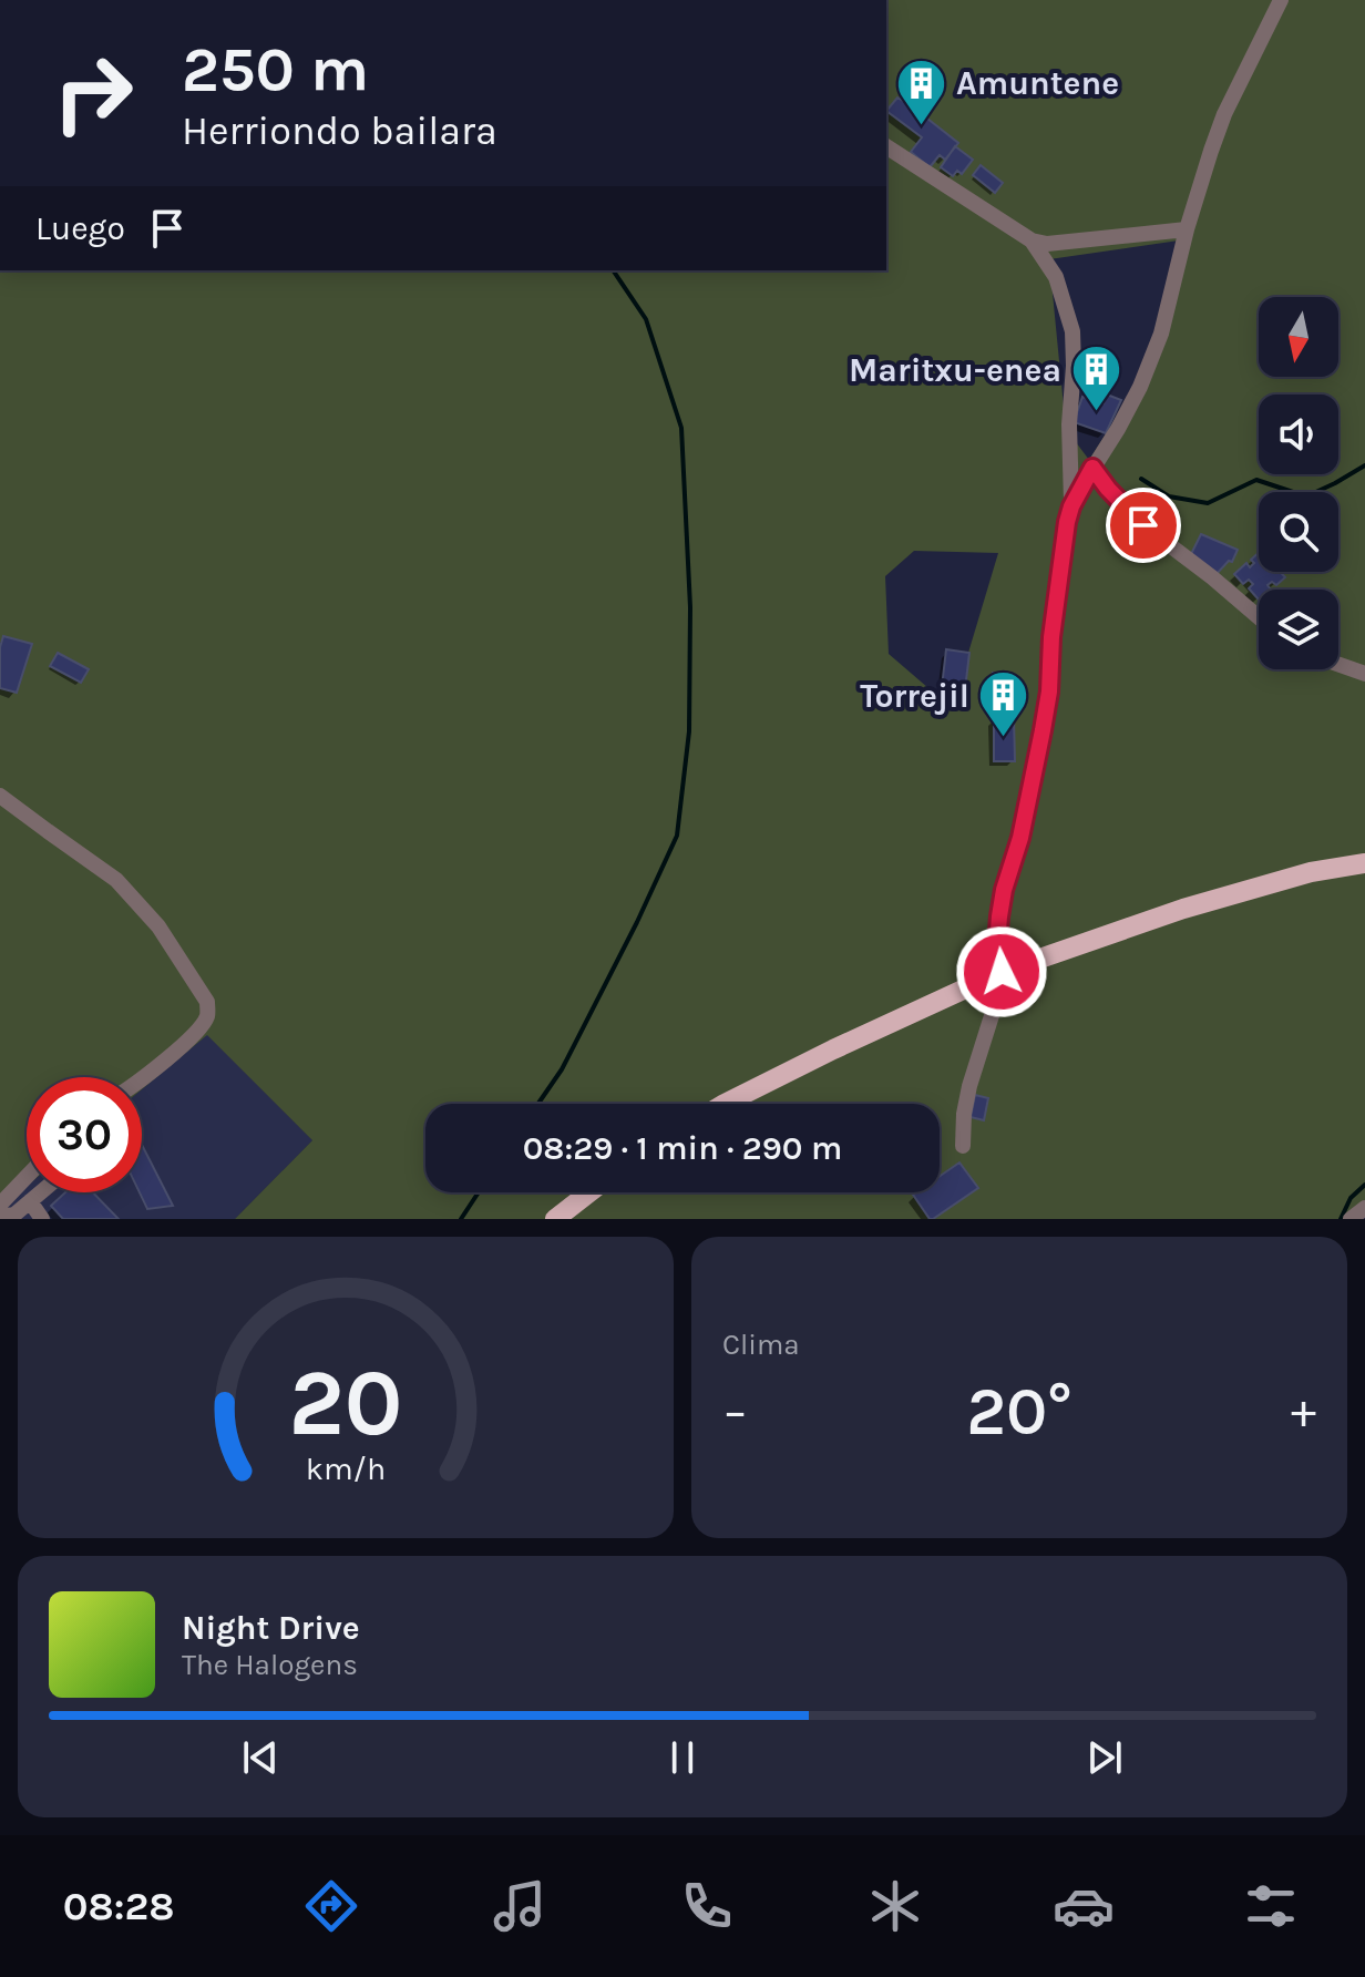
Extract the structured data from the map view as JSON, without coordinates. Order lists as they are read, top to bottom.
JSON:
{
  "places": {
    "building": ["Amuntene", "Maritxu-enea", "Torrejil"]
  },
  "north": "bottom",
  "page": {
    "turn": ["250 m", "Herriondo bailara"],
    "then": "Luego",
    "limit": "30",
    "trip": "08:29 · 1 min · 290 m",
    "tile": "Clima",
    "heat": ["−", "20°", "+"],
    "song": ["Night Drive", "The Halogens"],
    "tabs": "08:28",
    "gauge": ["20", "km/h"]
  }
}
